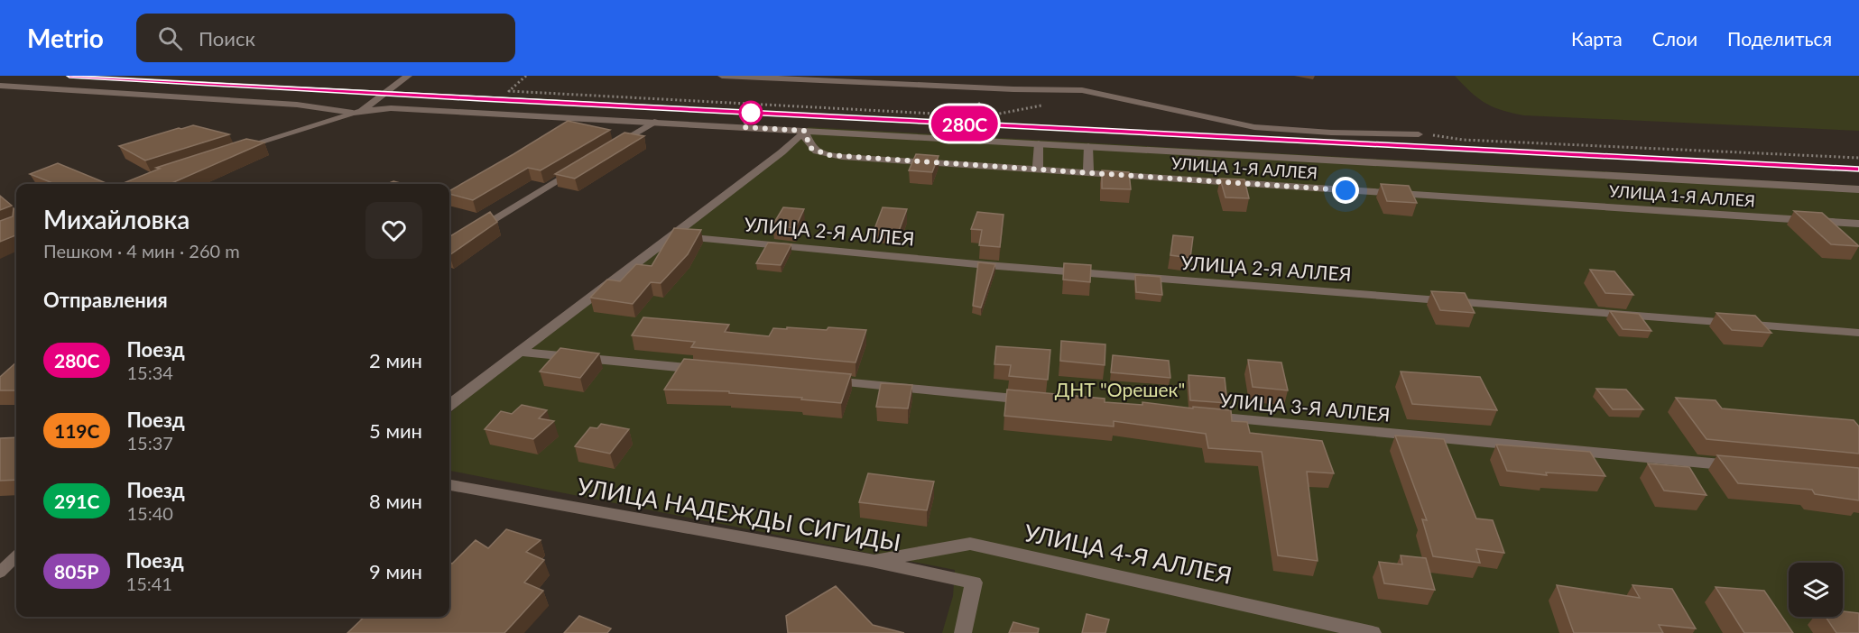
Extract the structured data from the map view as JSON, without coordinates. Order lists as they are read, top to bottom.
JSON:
{
  "streets": {
    "street": [
      "УЛИЦА 1-Я АЛЛЕЯ",
      "УЛИЦА 2-Я АЛЛЕЯ",
      "УЛИЦА 3-Я АЛЛЕЯ",
      "УЛИЦА НАДЕЖДЫ СИГИДЫ",
      "УЛИЦА 4-Я АЛЛЕЯ"
    ]
  },
  "crossings": [
    ["УЛИЦА НАДЕЖДЫ СИГИДЫ", "УЛИЦА 4-Я АЛЛЕЯ"]
  ],
  "parks": ["ДНТ \"Орешек\""],
  "page": {
    "header": "Metrio",
    "search": "Поиск",
    "nav": ["Карта", "Слои", "Поделиться"],
    "on_map": "280С",
    "heading": [
      ["Михайловка", "Пешком · 4 мин · 260 m"],
      "Отправления"
    ],
    "list": [
      {
        "mark": "280С",
        "name": "Поезд",
        "note": "15:34",
        "value": "2 мин"
      },
      {
        "mark": "119С",
        "name": "Поезд",
        "note": "15:37",
        "value": "5 мин"
      },
      {
        "mark": "291С",
        "name": "Поезд",
        "note": "15:40",
        "value": "8 мин"
      },
      {
        "mark": "805Р",
        "name": "Поезд",
        "note": "15:41",
        "value": "9 мин"
      }
    ]
  }
}
